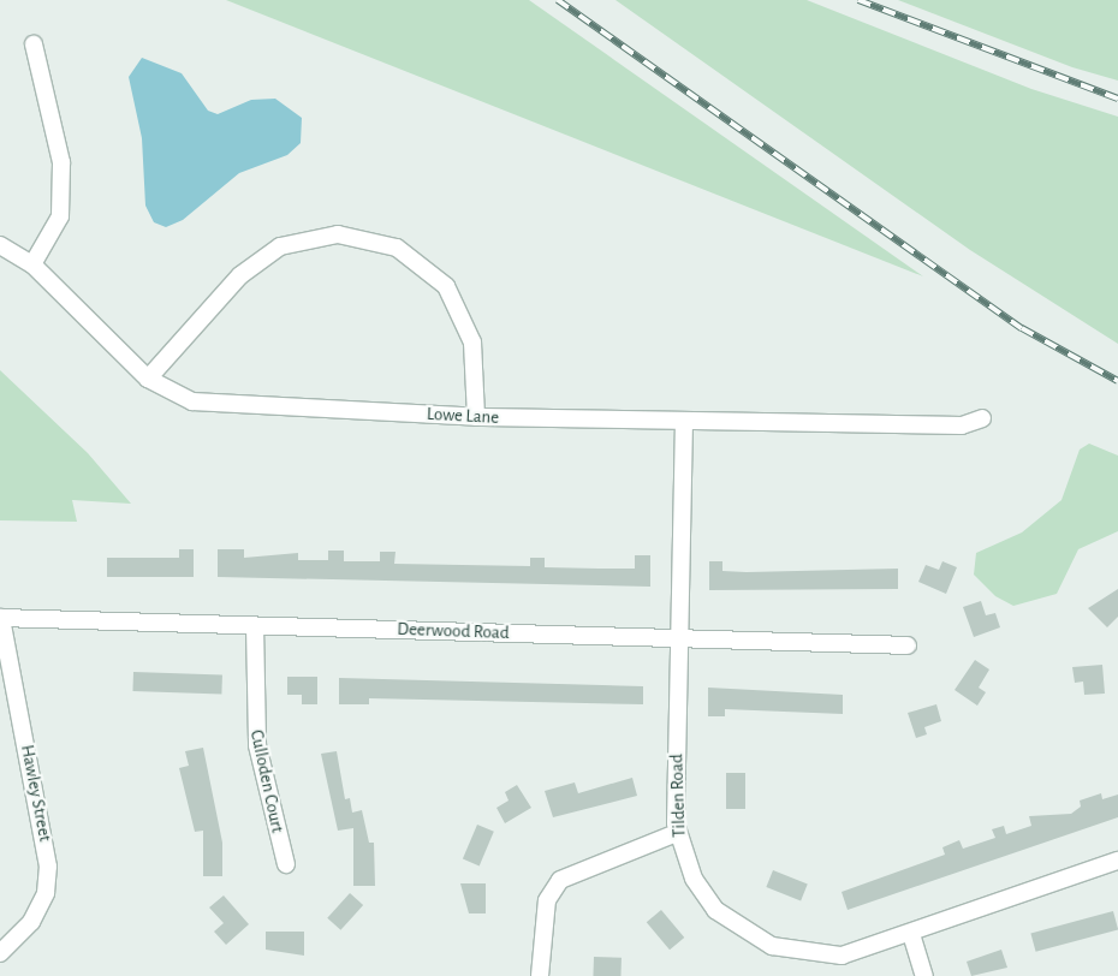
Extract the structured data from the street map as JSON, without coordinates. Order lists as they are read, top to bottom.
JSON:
{
  "streets": {
    "street": [
      "Lowe Lane",
      "Deerwood Road",
      "Culloden Court",
      "Hawley Street",
      "Tilden Road"
    ]
  },
  "crossings": [
    ["Lowe Lane", "Tilden Road"],
    ["Deerwood Road", "Culloden Court"],
    ["Deerwood Road", "Hawley Street"],
    ["Deerwood Road", "Tilden Road"]
  ]
}
